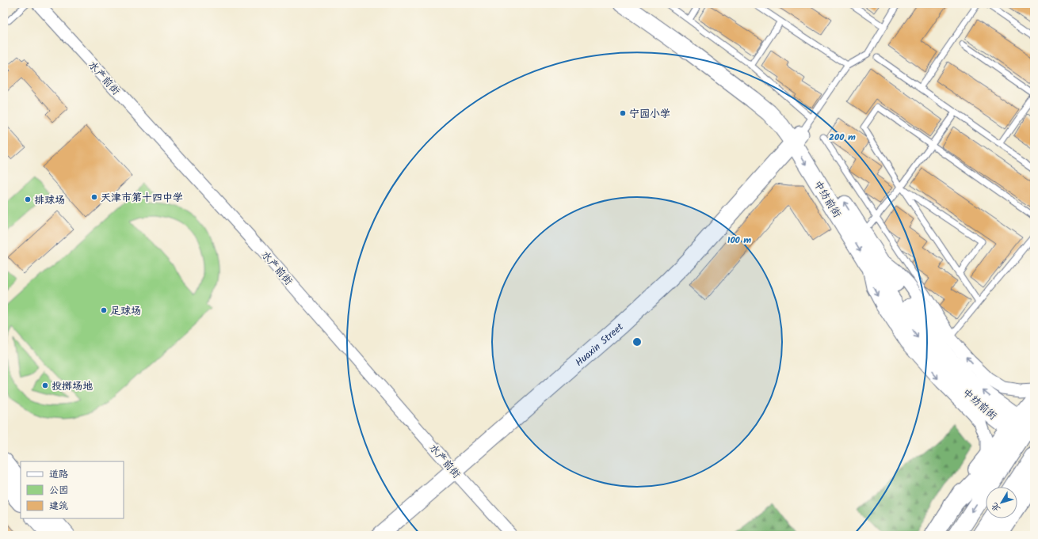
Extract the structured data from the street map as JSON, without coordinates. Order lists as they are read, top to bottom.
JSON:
{
  "streets": {
    "street": ["水产前街", "中纺前街", "Huaxin Street"]
  },
  "crossings": [
    ["水产前街", "Huaxin Street"],
    ["中纺前街", "Huaxin Street"]
  ],
  "places": [
    "宁园小学",
    "天津市第十四中学",
    "排球场",
    "足球场",
    "投掷场地"
  ],
  "legend": ["道路", "公园", "建筑"],
  "north": "bottom left",
  "rings": ["200 m", "100 m"]
}
